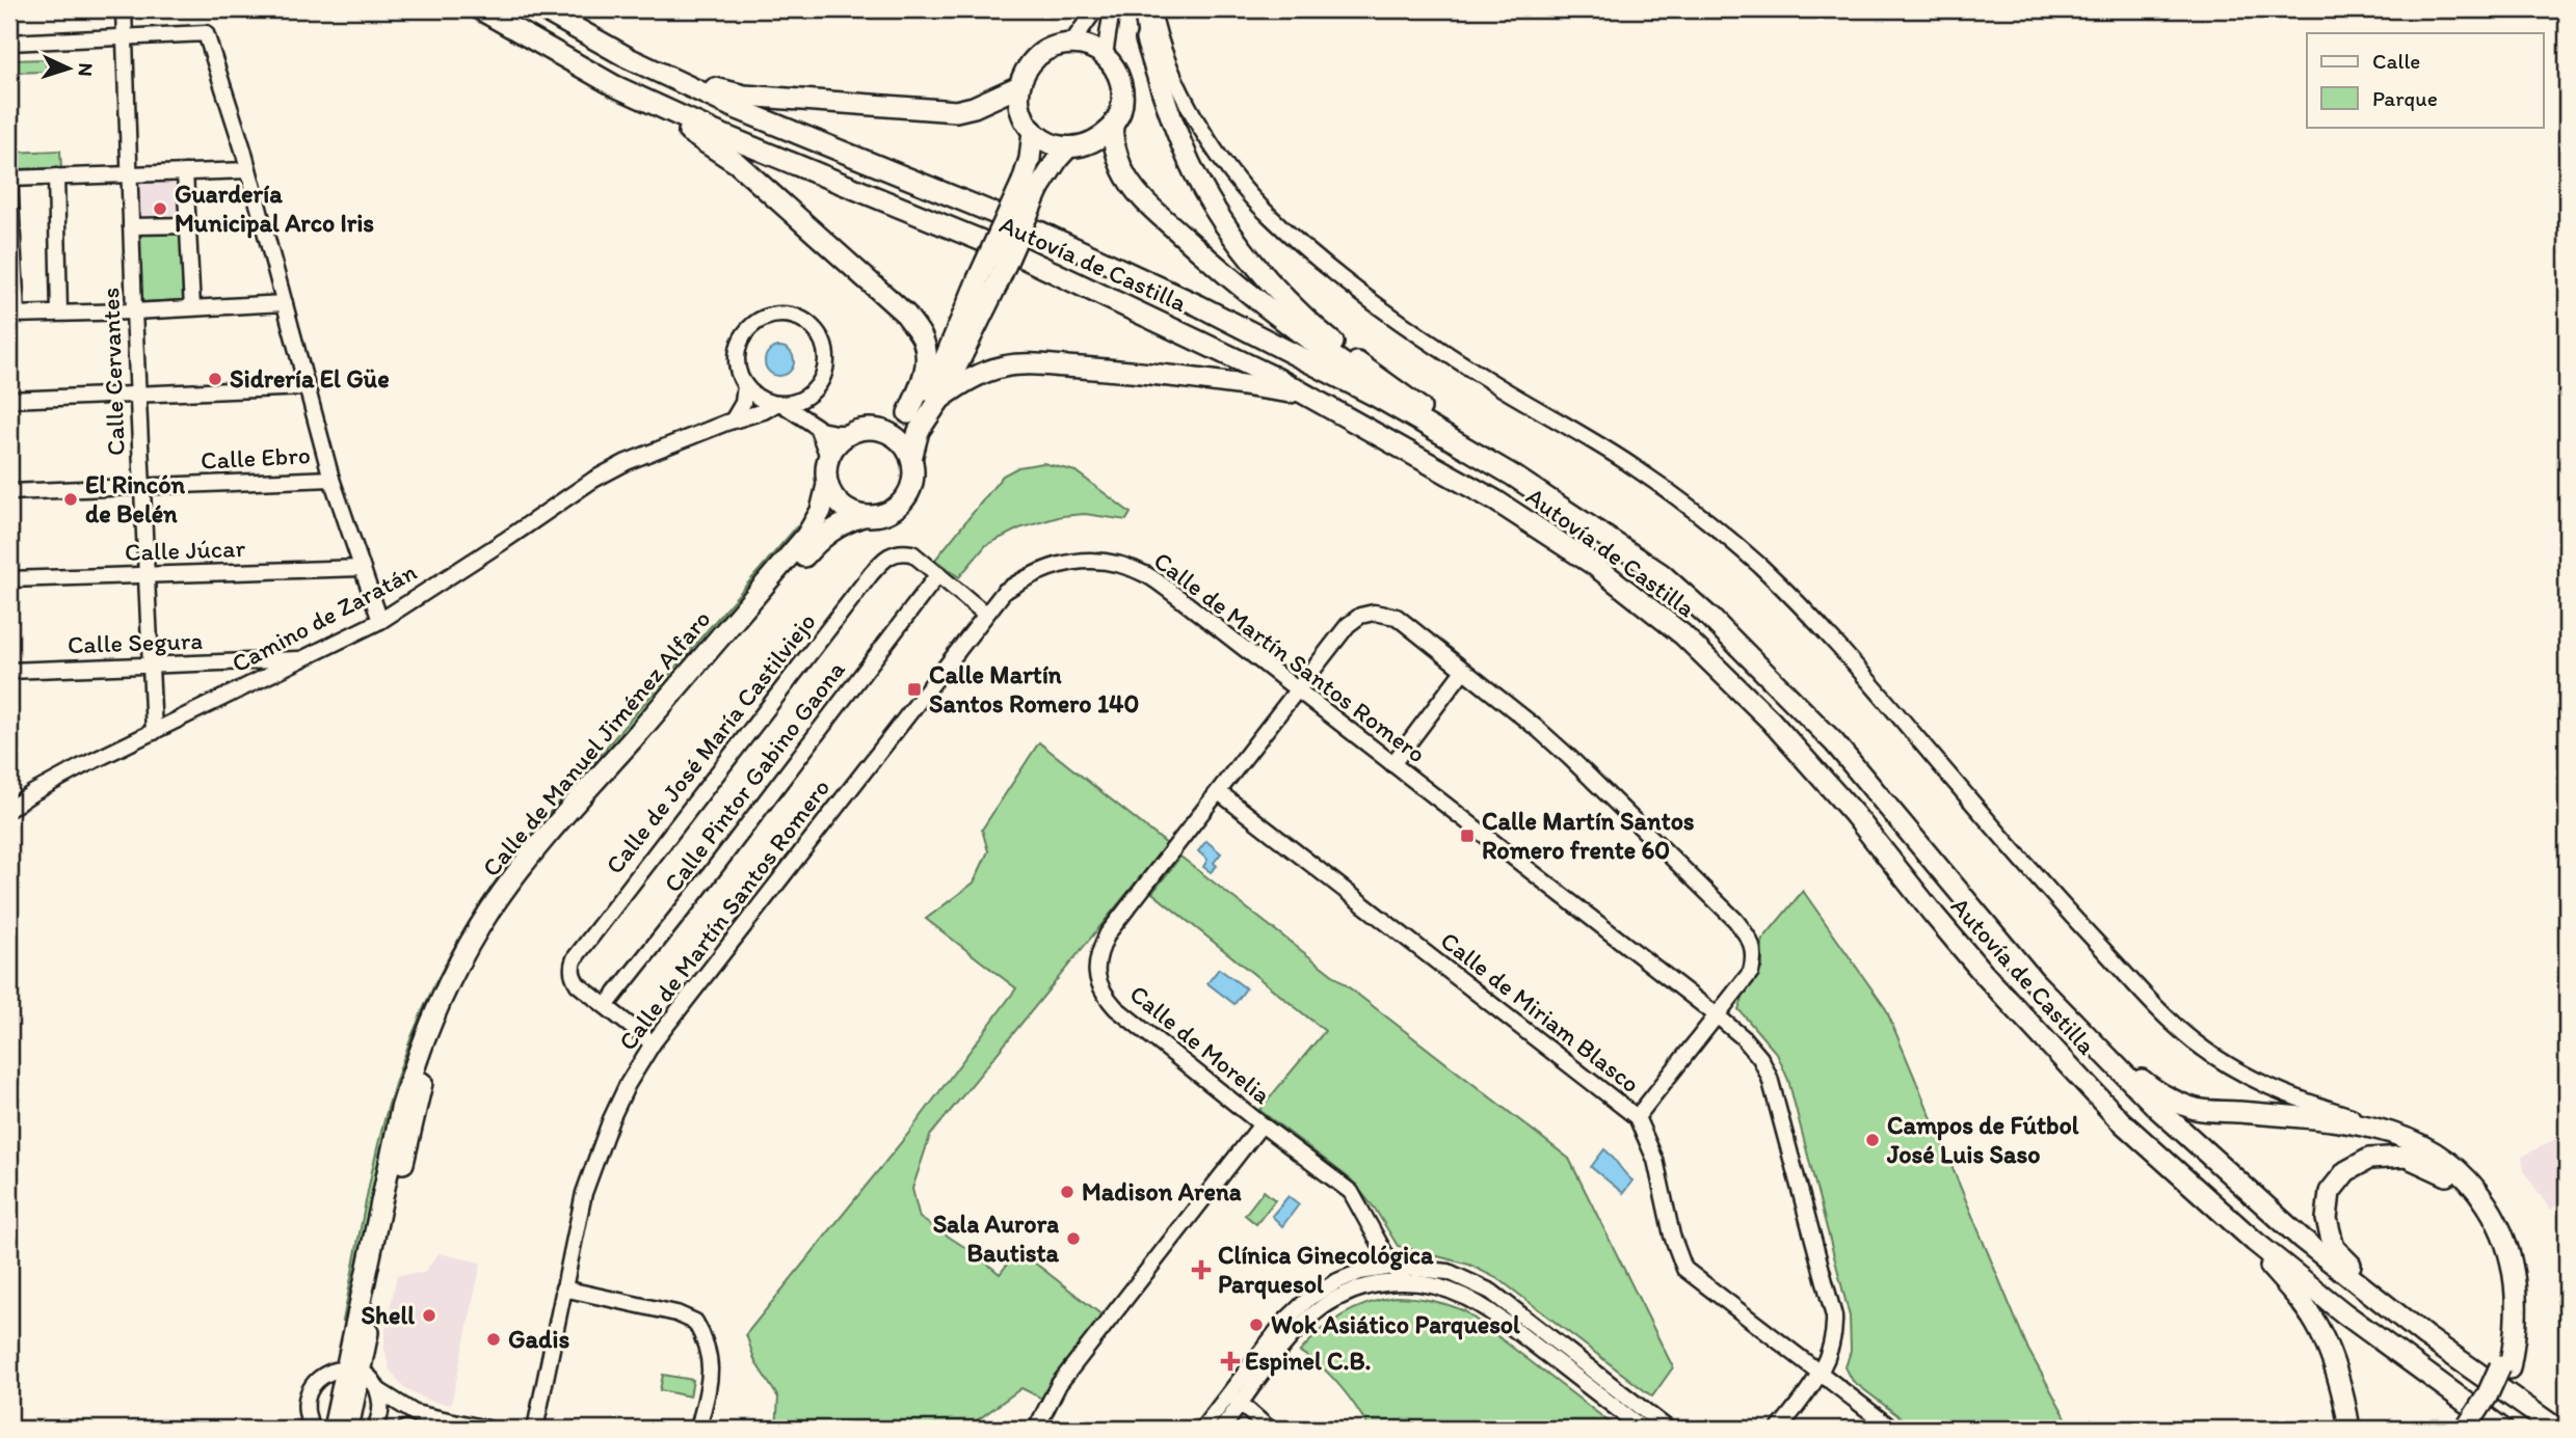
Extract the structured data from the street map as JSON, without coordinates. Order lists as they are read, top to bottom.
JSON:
{
  "streets": {
    "highway": ["Autovía de Castilla", "Calle de Manuel Jiménez Alfaro"],
    "street": [
      "Calle Cervantes",
      "Calle Ebro",
      "Calle Júcar",
      "Camino de Zaratán",
      "Calle Segura",
      "Calle de Martín Santos Romero",
      "Calle de José María Castilviejo",
      "Calle Pintor Gabino Gaona",
      "Calle de Miriam Blasco",
      "Calle de Morelia"
    ]
  },
  "crossings": [
    ["Calle Cervantes", "Calle Ebro"],
    ["Calle Cervantes", "Calle Júcar"],
    ["Calle Cervantes", "Camino de Zaratán"],
    ["Calle Cervantes", "Calle Segura"],
    ["Camino de Zaratán", "Calle Segura"],
    ["Calle de Martín Santos Romero", "Calle de José María Castilviejo"],
    ["Calle de Martín Santos Romero", "Calle de Miriam Blasco"],
    ["Calle de Martín Santos Romero", "Calle de Morelia"],
    ["Calle de José María Castilviejo", "Calle Pintor Gabino Gaona"],
    ["Calle de Miriam Blasco", "Calle de Morelia"]
  ],
  "places": {
    "other": [
      "Guardería Municipal Arco Iris",
      "Sidrería El Güe",
      "El Rincón de Belén",
      "Campos de Fútbol José Luis Saso",
      "Madison Arena",
      "Sala Aurora Bautista",
      "Shell",
      "Wok Asiático Parquesol",
      "Gadis"
    ],
    "transit": ["Calle Martín Santos Romero 140", "Calle Martín Santos Romero frente 60"],
    "health": ["Clínica Ginecológica Parquesol", "Espinel C.B."]
  },
  "legend": ["Calle", "Parque"],
  "north": "right"
}
